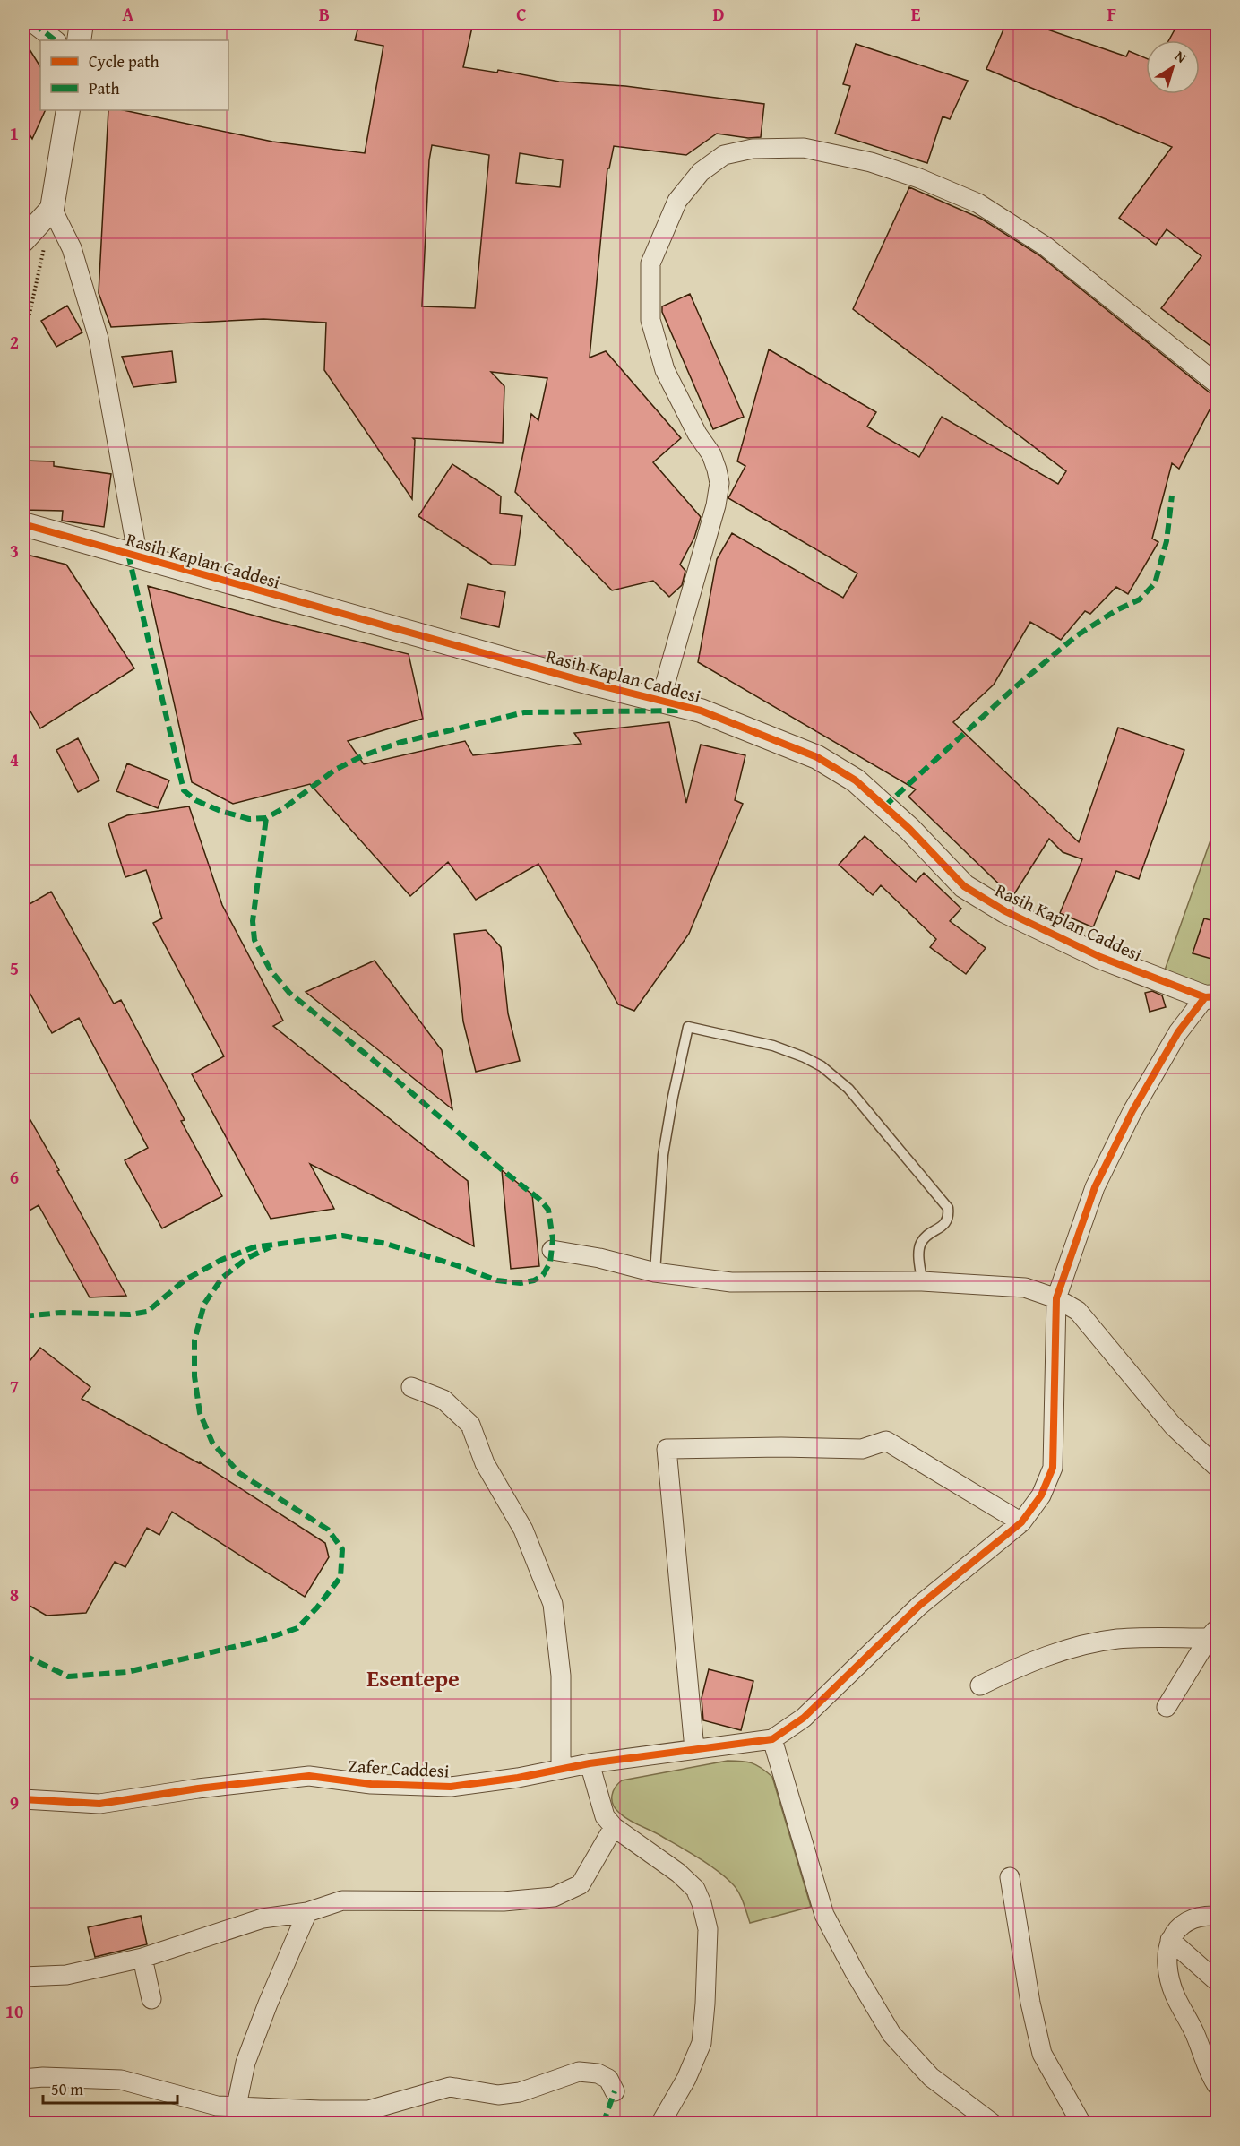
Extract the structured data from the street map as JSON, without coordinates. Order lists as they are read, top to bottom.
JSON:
{
  "streets": {
    "street": ["Rasih Kaplan Caddesi", "Zafer Caddesi"]
  },
  "districts": ["Esentepe"],
  "legend": ["Cycle path", "Path"],
  "scale_bar": "50 m",
  "north": "top right",
  "grid": {
    "columns": [
      "A",
      "B",
      "C",
      "D",
      "E",
      "F"
    ],
    "rows": [
      "1",
      "2",
      "3",
      "4",
      "5",
      "6",
      "7",
      "8",
      "9",
      "10"
    ]
  }
}
